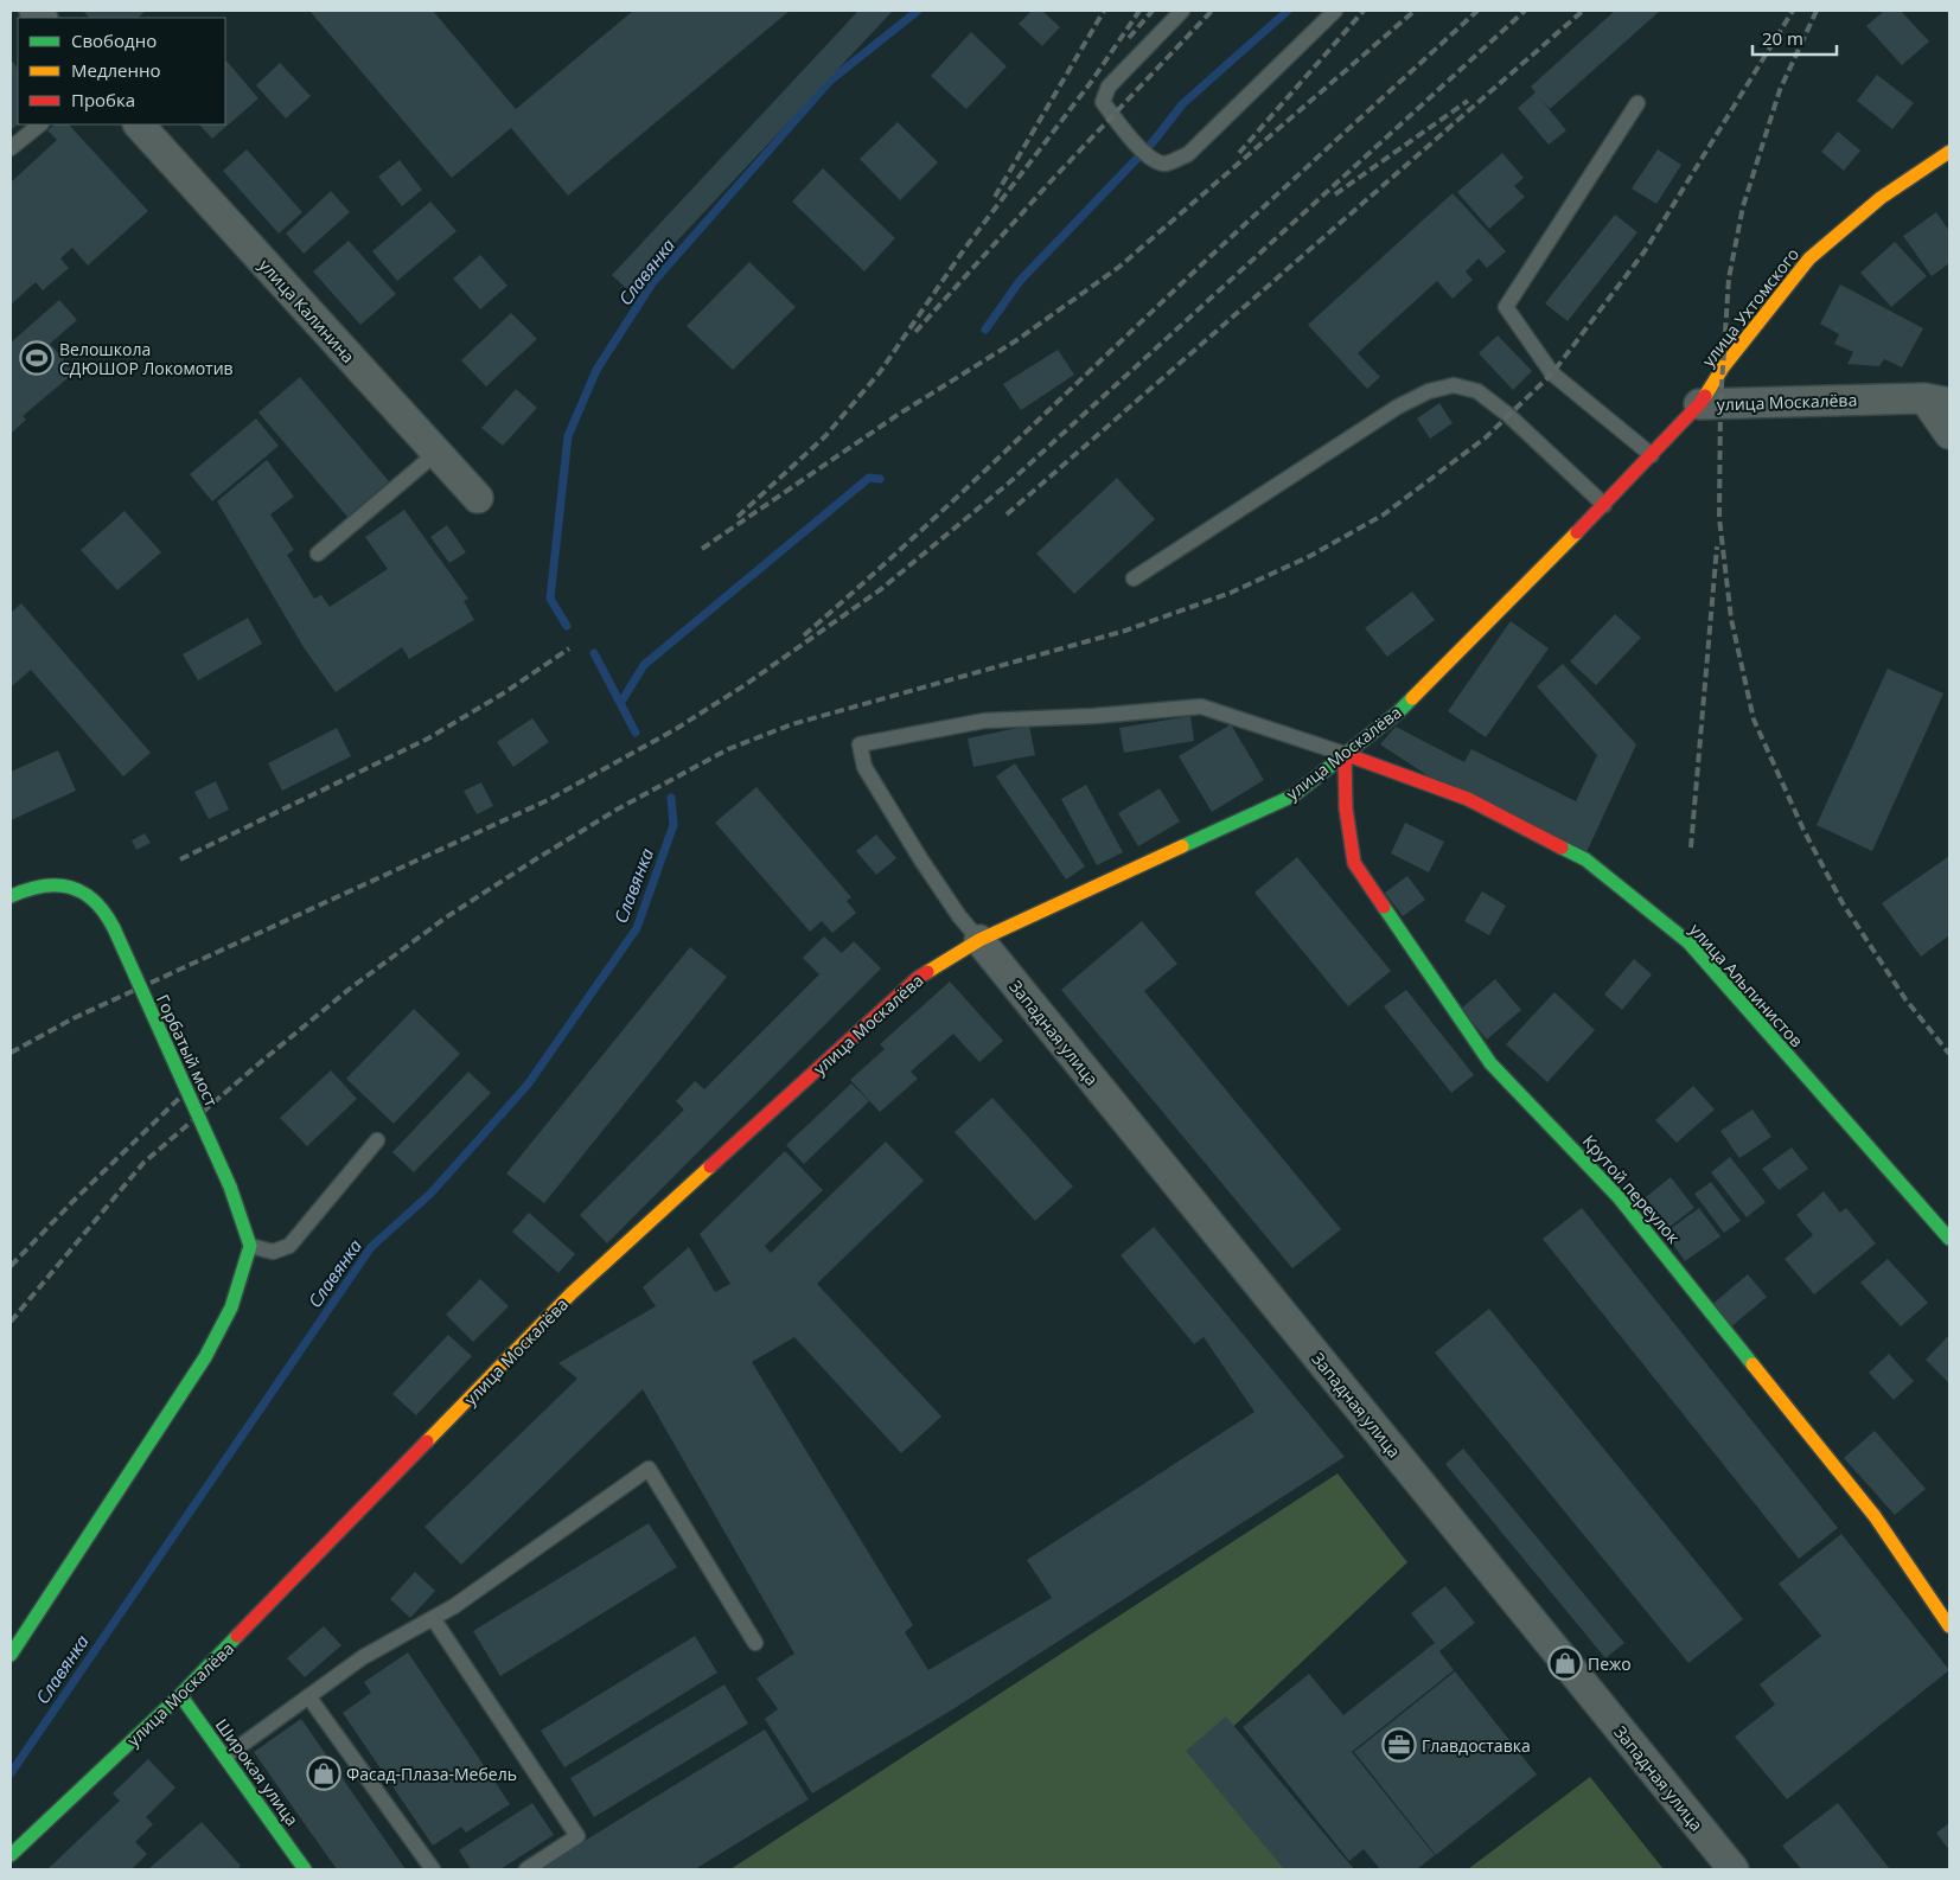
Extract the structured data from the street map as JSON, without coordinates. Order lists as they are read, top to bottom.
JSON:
{
  "streets": {
    "street": [
      "улица Ухтомского",
      "улица Калинина",
      "улица Москалёва",
      "улица Альпинистов",
      "Западная улица",
      "Горбатый мост",
      "Крутой переулок",
      "Широкая улица"
    ]
  },
  "crossings": [
    ["улица Ухтомского", "улица Москалёва"],
    ["улица Москалёва", "улица Альпинистов"],
    ["улица Москалёва", "Западная улица"],
    ["улица Москалёва", "Крутой переулок"],
    ["улица Москалёва", "Широкая улица"],
    ["улица Альпинистов", "Крутой переулок"]
  ],
  "water": ["Славянка"],
  "places": {
    "sports": ["Велошкола СДЮШОР Локомотив"],
    "shop": ["Пежо", "Фасад-Плаза-Мебель"],
    "office": ["Главдоставка"]
  },
  "legend": ["Свободно", "Медленно", "Пробка"],
  "scale_bar": "20 m"
}
